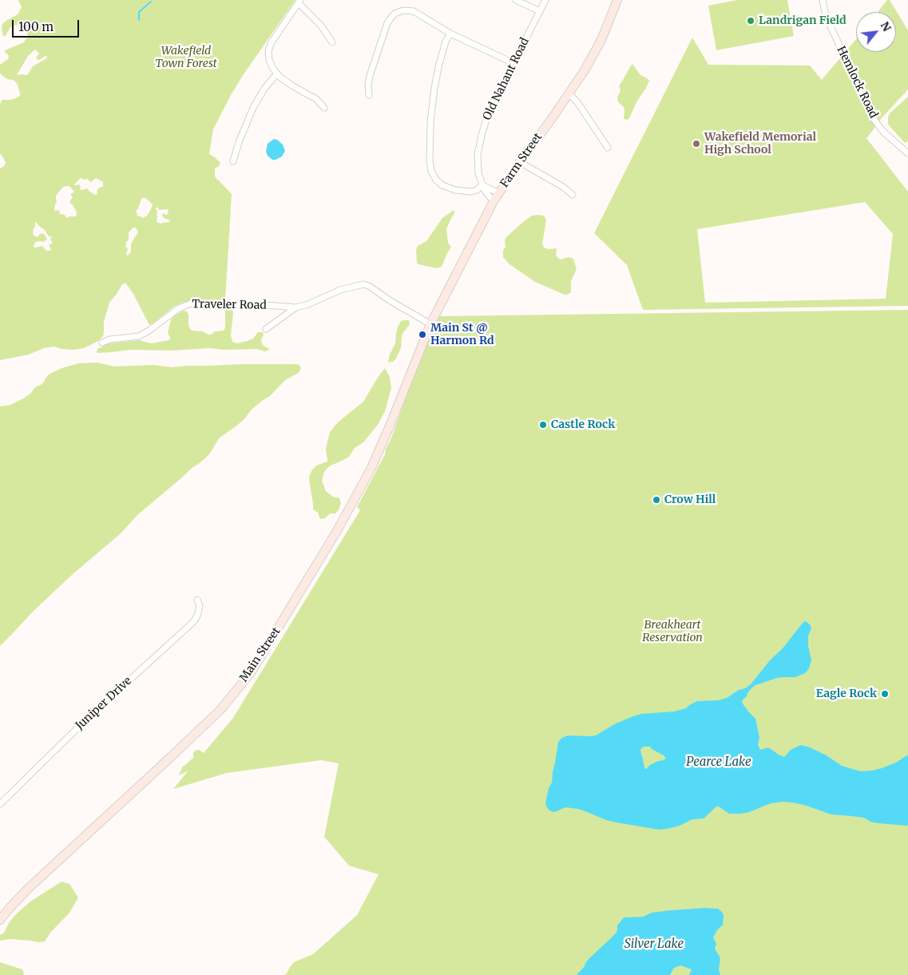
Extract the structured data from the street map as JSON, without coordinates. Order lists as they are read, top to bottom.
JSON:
{
  "streets": {
    "main road": ["Farm Street", "Main Street"],
    "street": [
      "Old Nahant Road",
      "Hemlock Road",
      "Traveler Road",
      "Juniper Drive"
    ]
  },
  "crossings": [
    ["Old Nahant Road", "Farm Street"],
    ["Farm Street", "Main Street"]
  ],
  "water": ["Pearce Lake", "Silver Lake"],
  "parks": ["Wakefield Town Forest", "Breakheart Reservation"],
  "places": [
    "Landrigan Field",
    "Wakefield Memorial High School",
    "Main St @ Harmon Rd",
    "Castle Rock",
    "Crow Hill",
    "Eagle Rock"
  ],
  "scale_bar": "100 m",
  "north": "top right"
}
